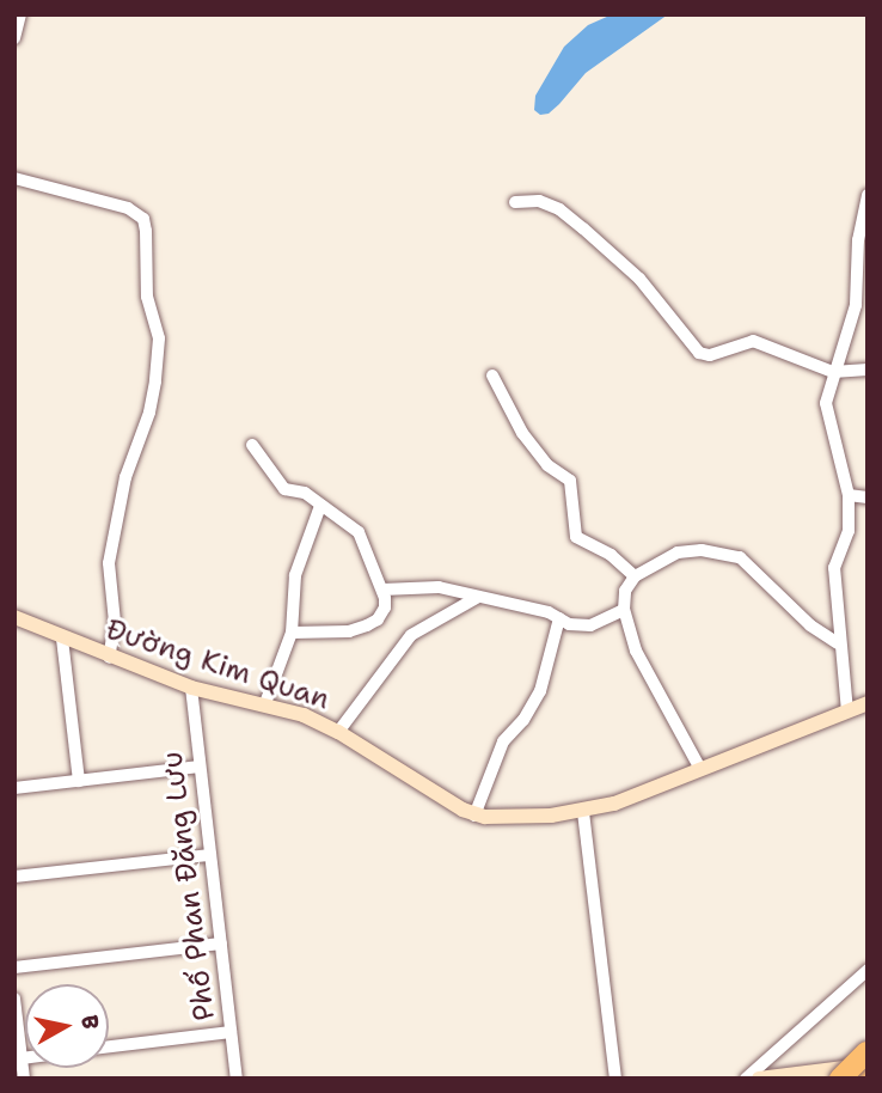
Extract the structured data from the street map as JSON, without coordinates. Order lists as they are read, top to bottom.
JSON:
{
  "streets": {
    "main road": ["Đường Kim Quan"],
    "street": ["Phố Phan Đăng Lưu"]
  },
  "crossings": [
    ["Đường Kim Quan", "Phố Phan Đăng Lưu"]
  ],
  "north": "right"
}
